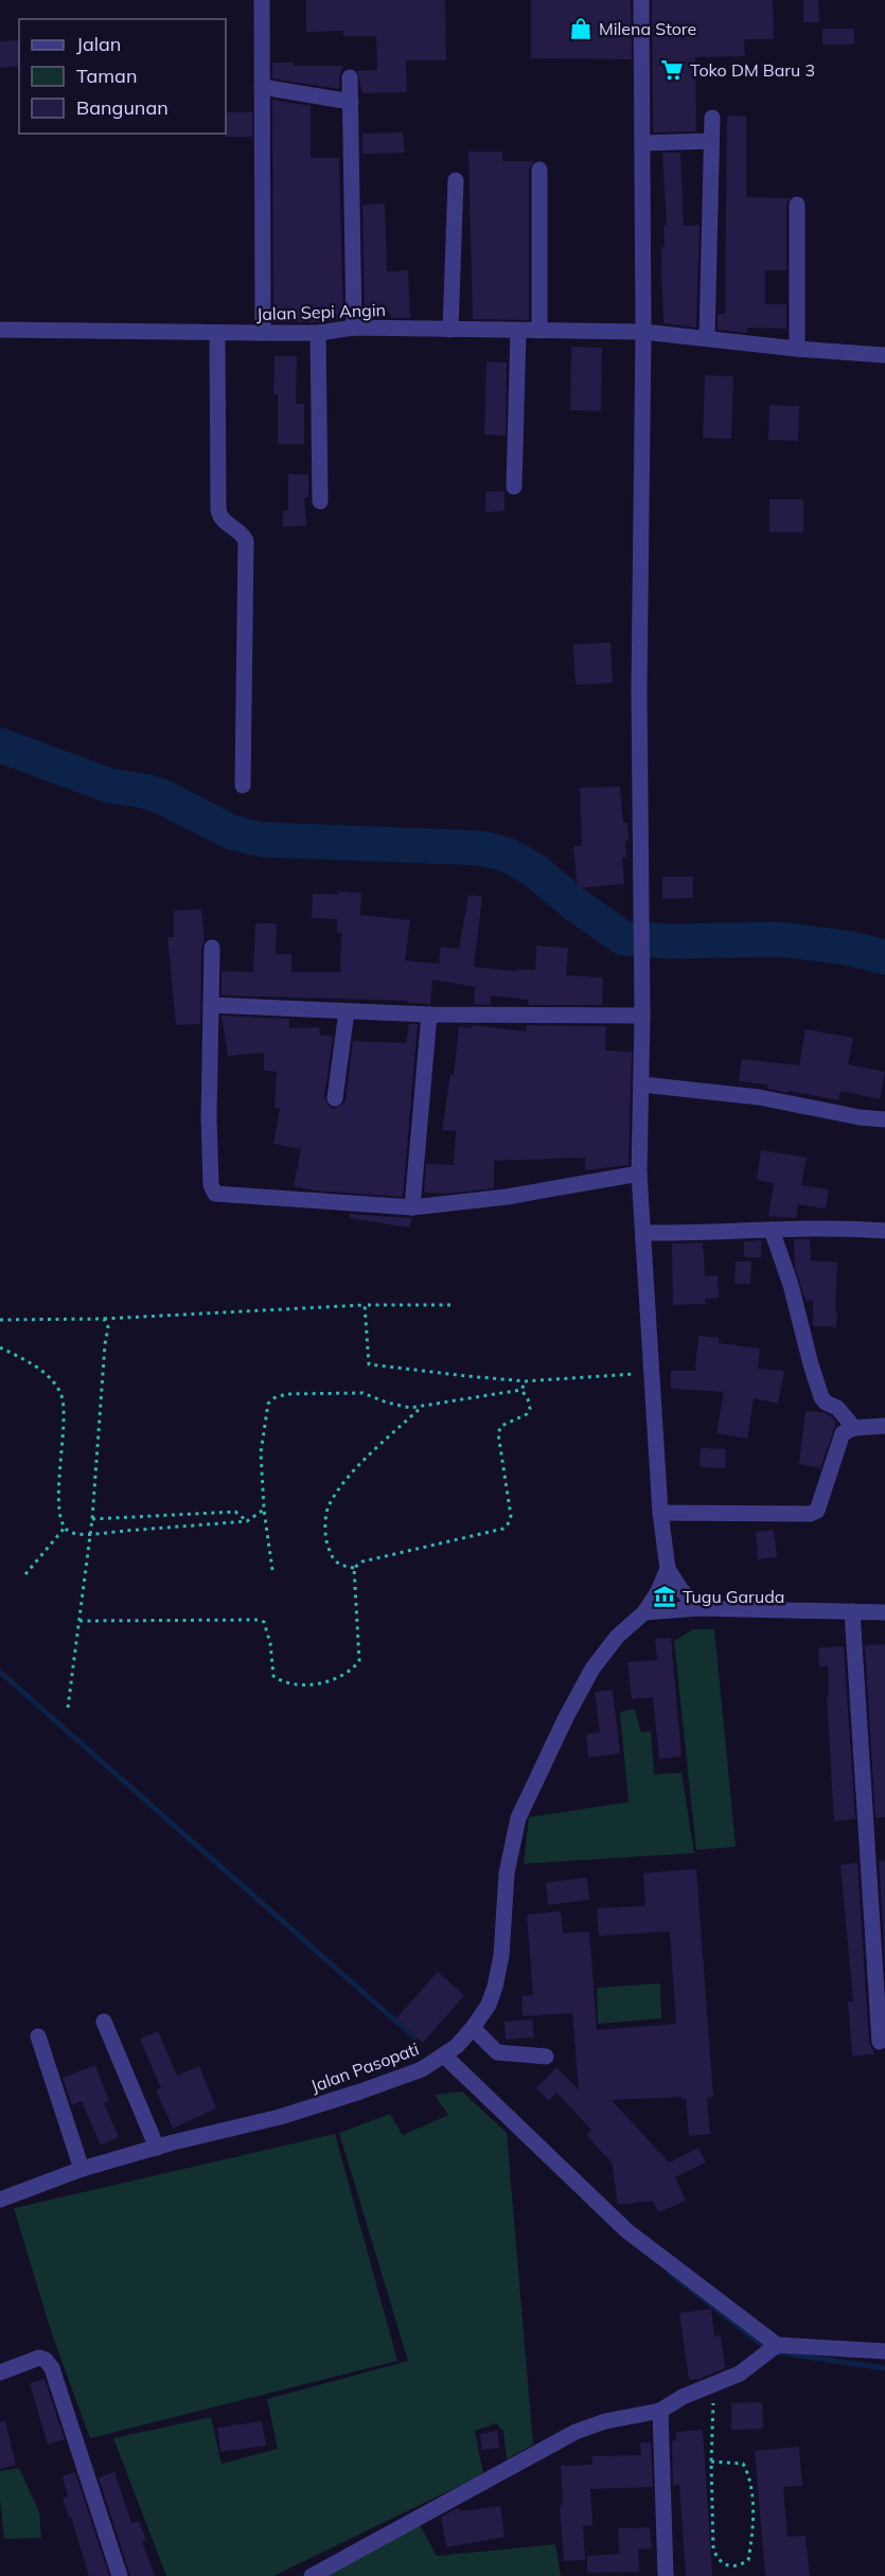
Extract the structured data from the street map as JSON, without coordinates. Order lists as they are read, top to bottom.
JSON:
{
  "streets": {
    "street": ["Jalan Sepi Angin", "Jalan Pasopati"]
  },
  "places": {
    "shop": ["Milena Store"],
    "supermarket": ["Toko DM Baru 3"],
    "museum": ["Tugu Garuda"]
  },
  "legend": ["Jalan", "Taman", "Bangunan"]
}
